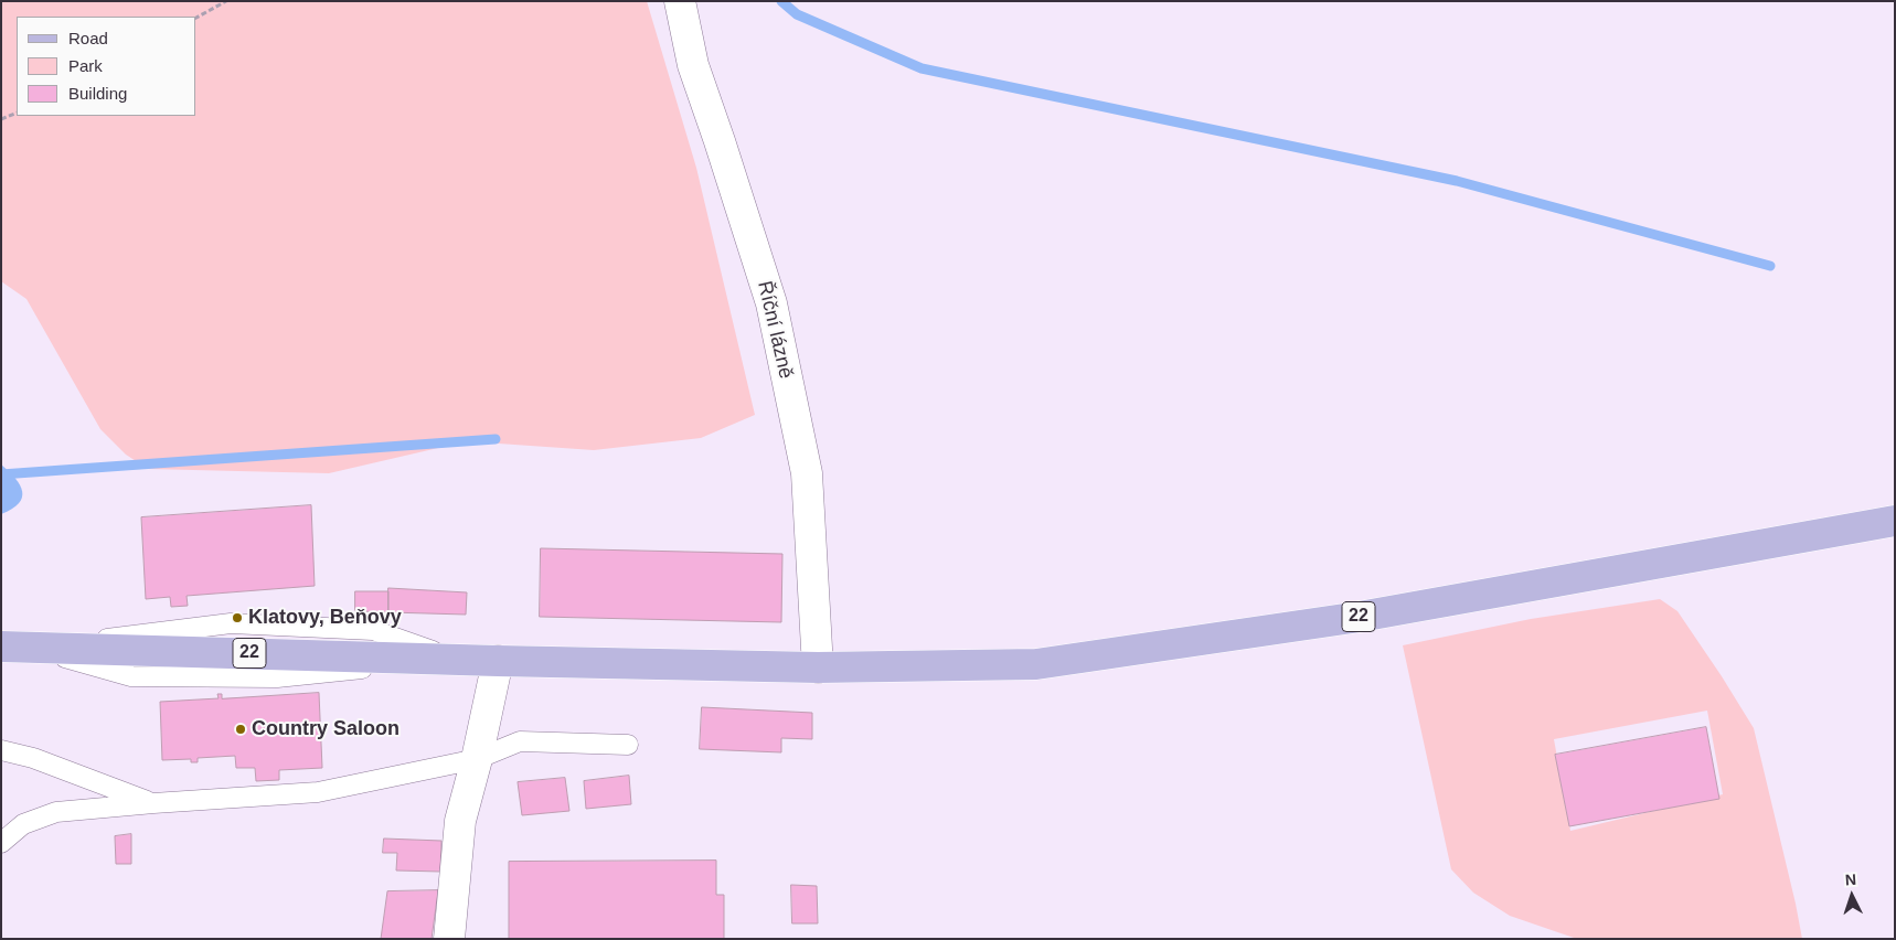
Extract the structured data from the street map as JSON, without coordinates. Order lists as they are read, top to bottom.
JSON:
{
  "streets": {
    "main road": ["22"],
    "street": ["Říční lázně"]
  },
  "crossings": [
    ["Říční lázně", "22"]
  ],
  "places": ["Klatovy, Beňovy", "Country Saloon"],
  "legend": ["Road", "Park", "Building"],
  "north": "top"
}
